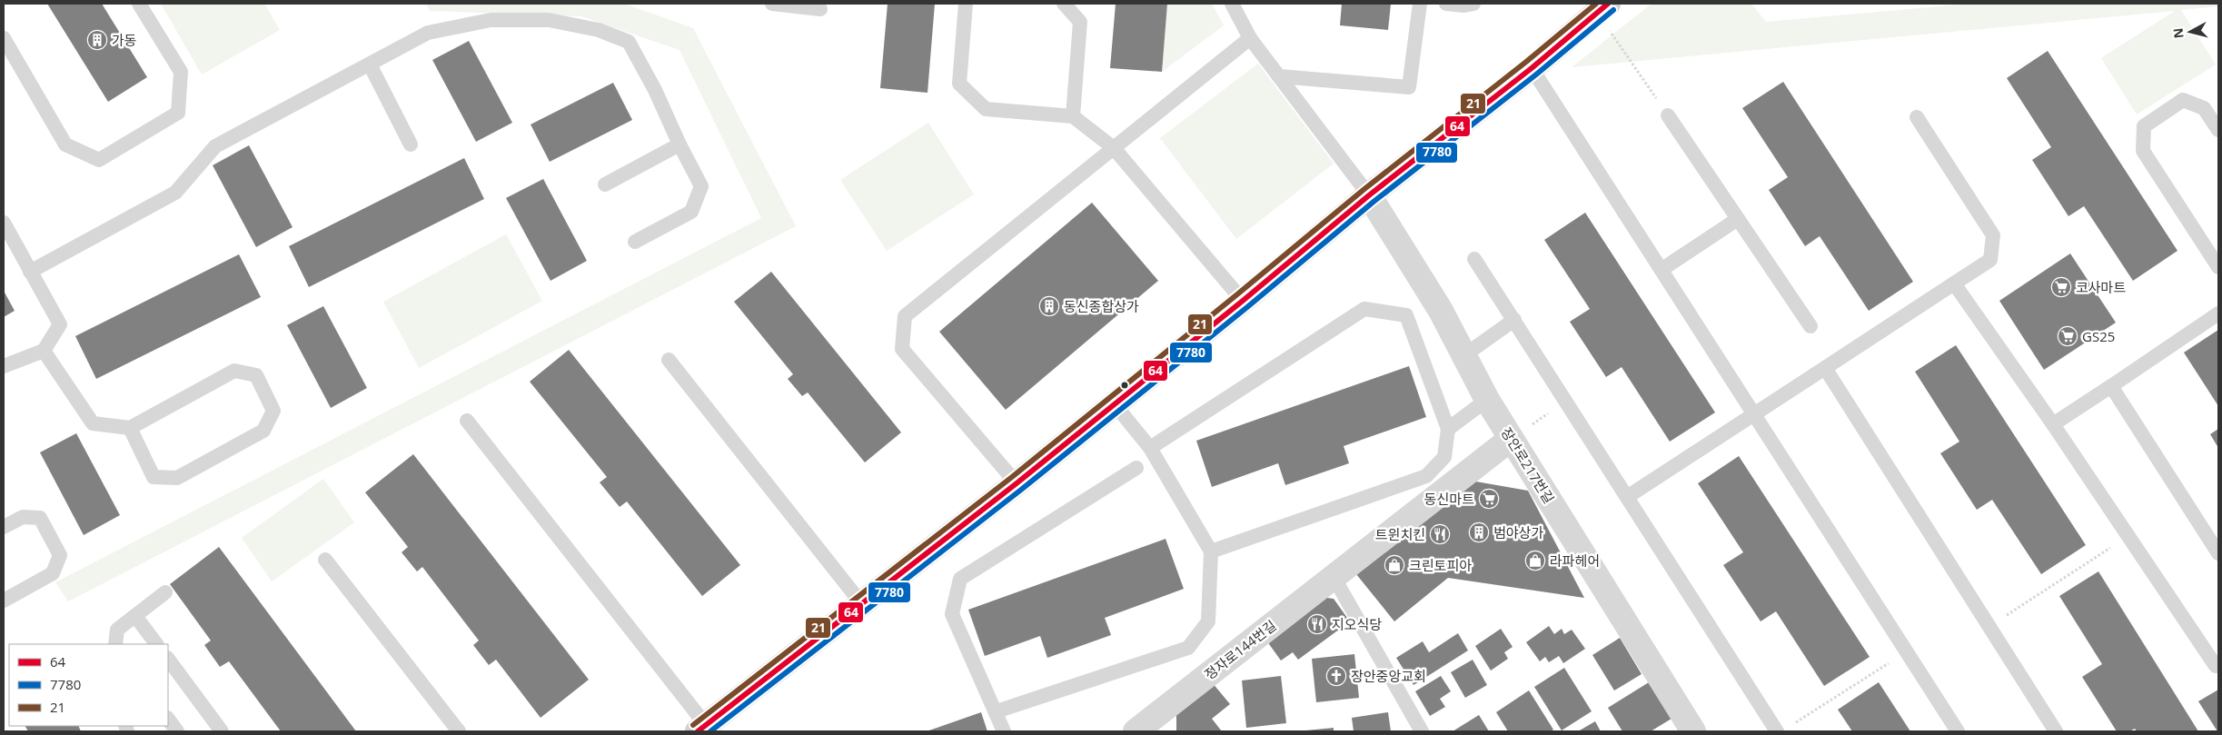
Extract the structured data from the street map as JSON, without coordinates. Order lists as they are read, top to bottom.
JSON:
{
  "streets": {
    "street": ["장안로217번길", "정자로144번길"]
  },
  "crossings": [
    ["장안로217번길", "정자로144번길"]
  ],
  "places": {
    "building": ["가동", "동신종합상가", "범야상가"],
    "supermarket": ["코사마트", "GS25", "동신마트"],
    "restaurant": ["트윈치킨", "지오식당"],
    "shop": ["라파헤어", "크린토피아"],
    "church": ["장안중앙교회"]
  },
  "lines": ["transit line 64", "transit line 21", "transit line 7780"],
  "legend": ["64", "7780", "21"],
  "north": "left"
}
